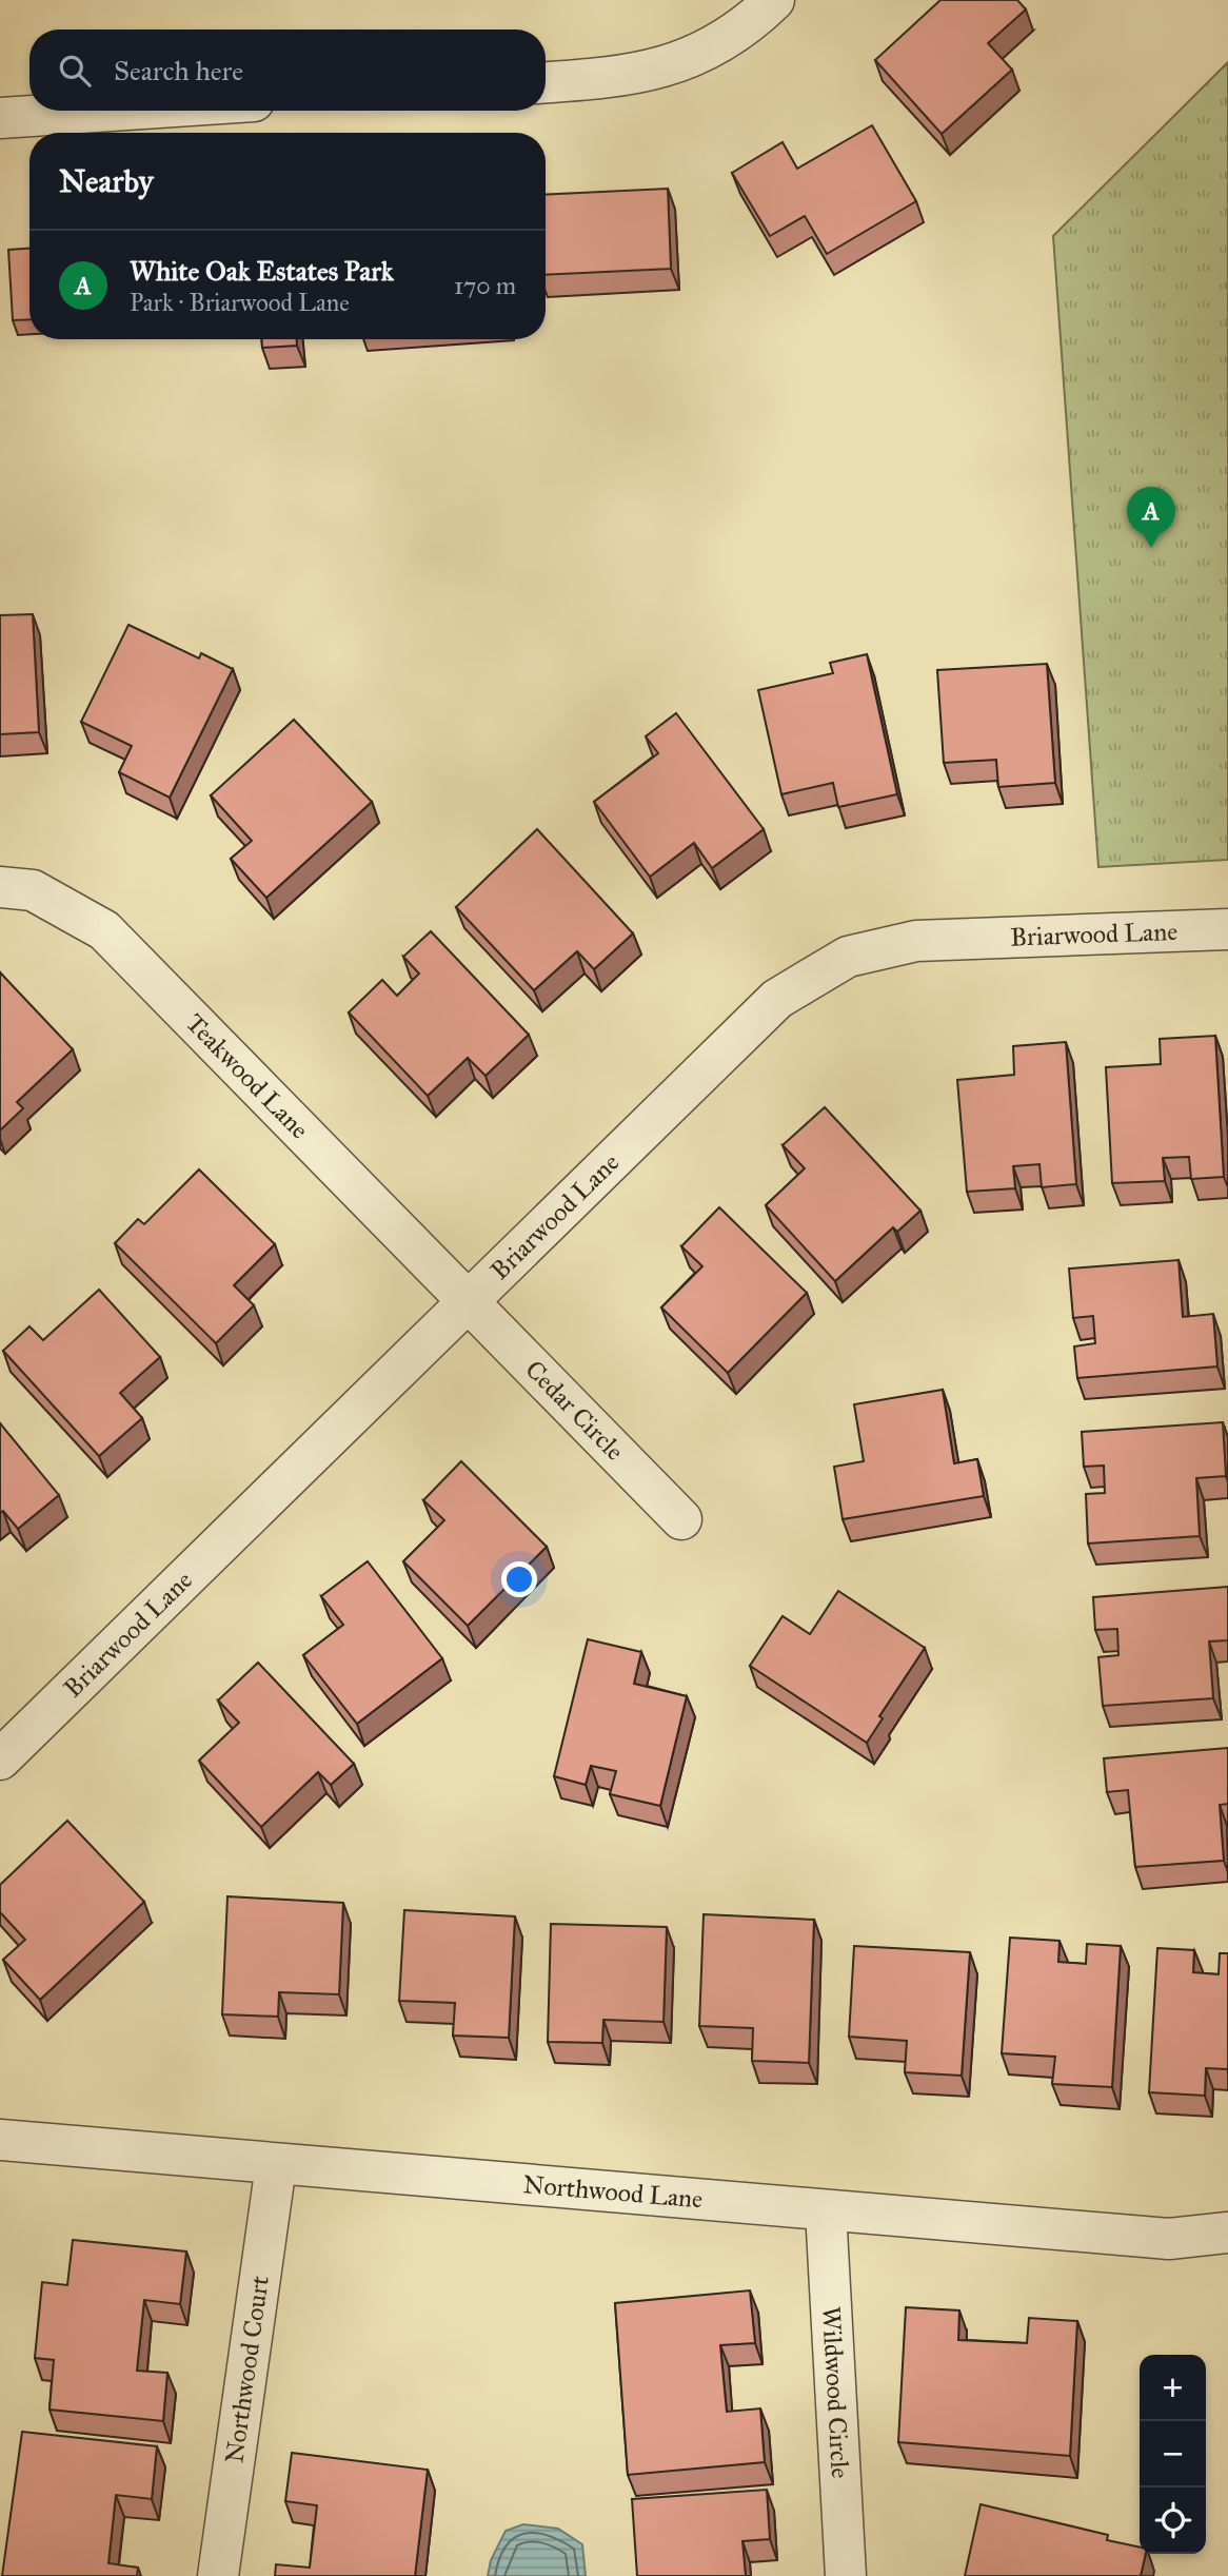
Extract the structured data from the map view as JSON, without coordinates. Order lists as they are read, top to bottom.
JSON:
{
  "streets": {
    "street": [
      "Briarwood Lane",
      "Teakwood Lane",
      "Cedar Circle",
      "Northwood Lane",
      "Northwood Court",
      "Wildwood Circle"
    ]
  },
  "crossings": [
    ["Briarwood Lane", "Teakwood Lane"],
    ["Briarwood Lane", "Cedar Circle"],
    ["Teakwood Lane", "Cedar Circle"],
    ["Northwood Lane", "Northwood Court"],
    ["Northwood Lane", "Wildwood Circle"]
  ],
  "page": {
    "search": "Search here",
    "heading": "Nearby",
    "list": [
      {
        "mark": "A",
        "name": "White Oak Estates Park",
        "note": "Park · Briarwood Lane",
        "value": "170 m"
      }
    ],
    "pins": "A",
    "map_buttons": ["+", "−"]
  }
}
